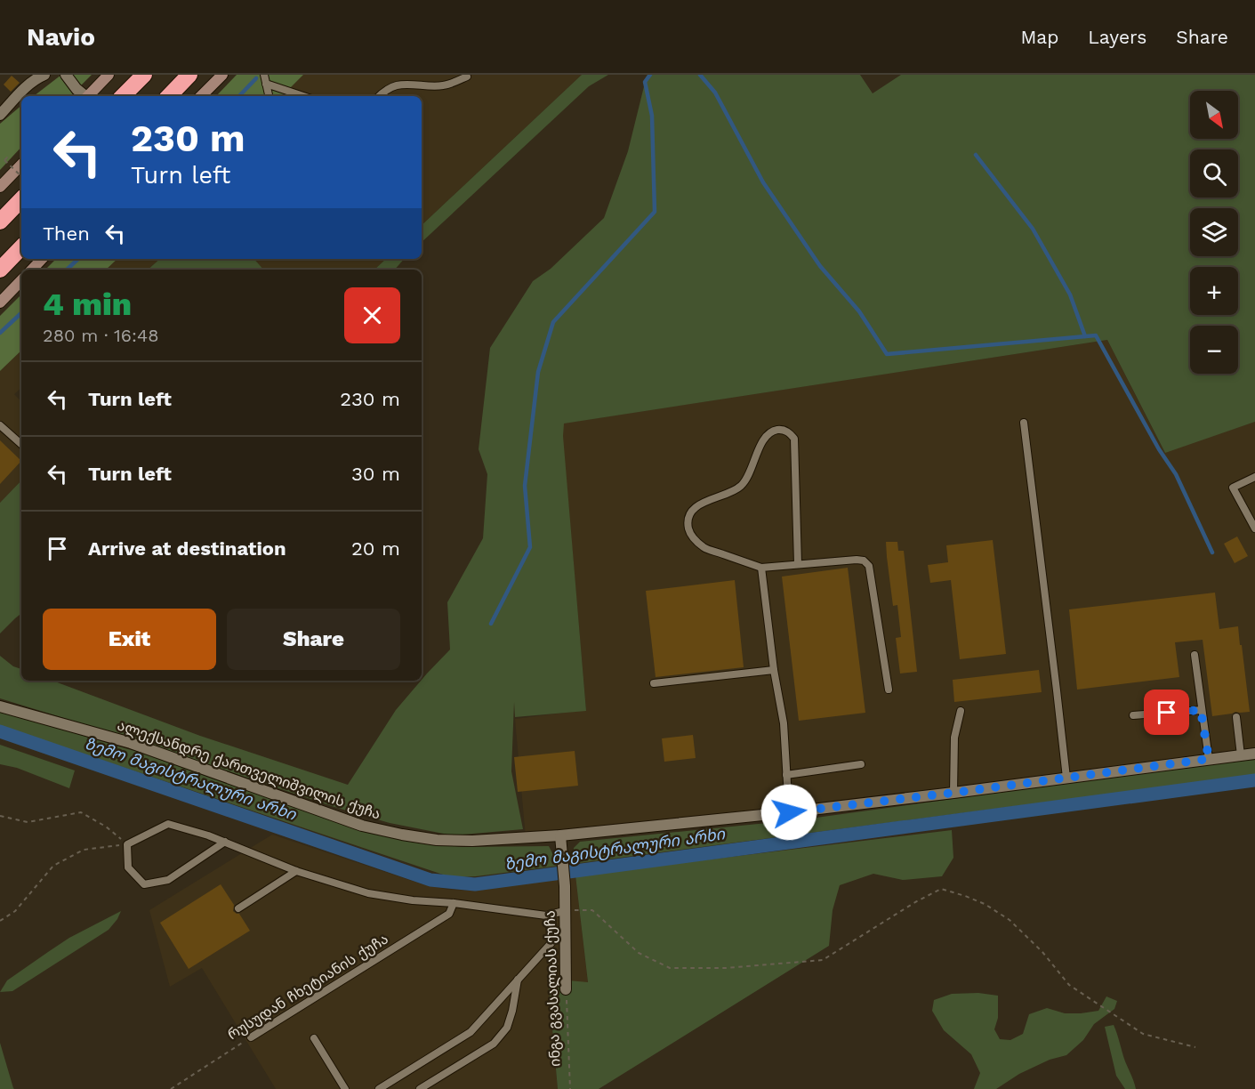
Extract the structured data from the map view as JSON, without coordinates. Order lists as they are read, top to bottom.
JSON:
{
  "streets": {
    "street": ["ალექსანდრე ქართველიშვილის ქუჩა", "ინგა გვასალიას ქუჩა"],
    "lane": ["რუსუდან ჩხეტიანის ქუჩა"]
  },
  "crossings": [
    ["ალექსანდრე ქართველიშვილის ქუჩა", "ინგა გვასალიას ქუჩა"]
  ],
  "water": ["ზემო მაგისტრალური არხი"],
  "north": "bottom right",
  "page": {
    "header": "Navio",
    "nav": ["Map", "Layers", "Share"],
    "map_buttons": ["+", "−"],
    "turn": ["230 m", "Turn left"],
    "then": "Then",
    "heading": ["4 min", "280 m · 16:48"],
    "list": [
      {
        "name": "Turn left",
        "value": "230 m"
      },
      {
        "name": "Turn left",
        "value": "30 m"
      },
      {
        "name": "Arrive at destination",
        "value": "20 m"
      }
    ],
    "buttons": ["Exit", "Share"]
  }
}
